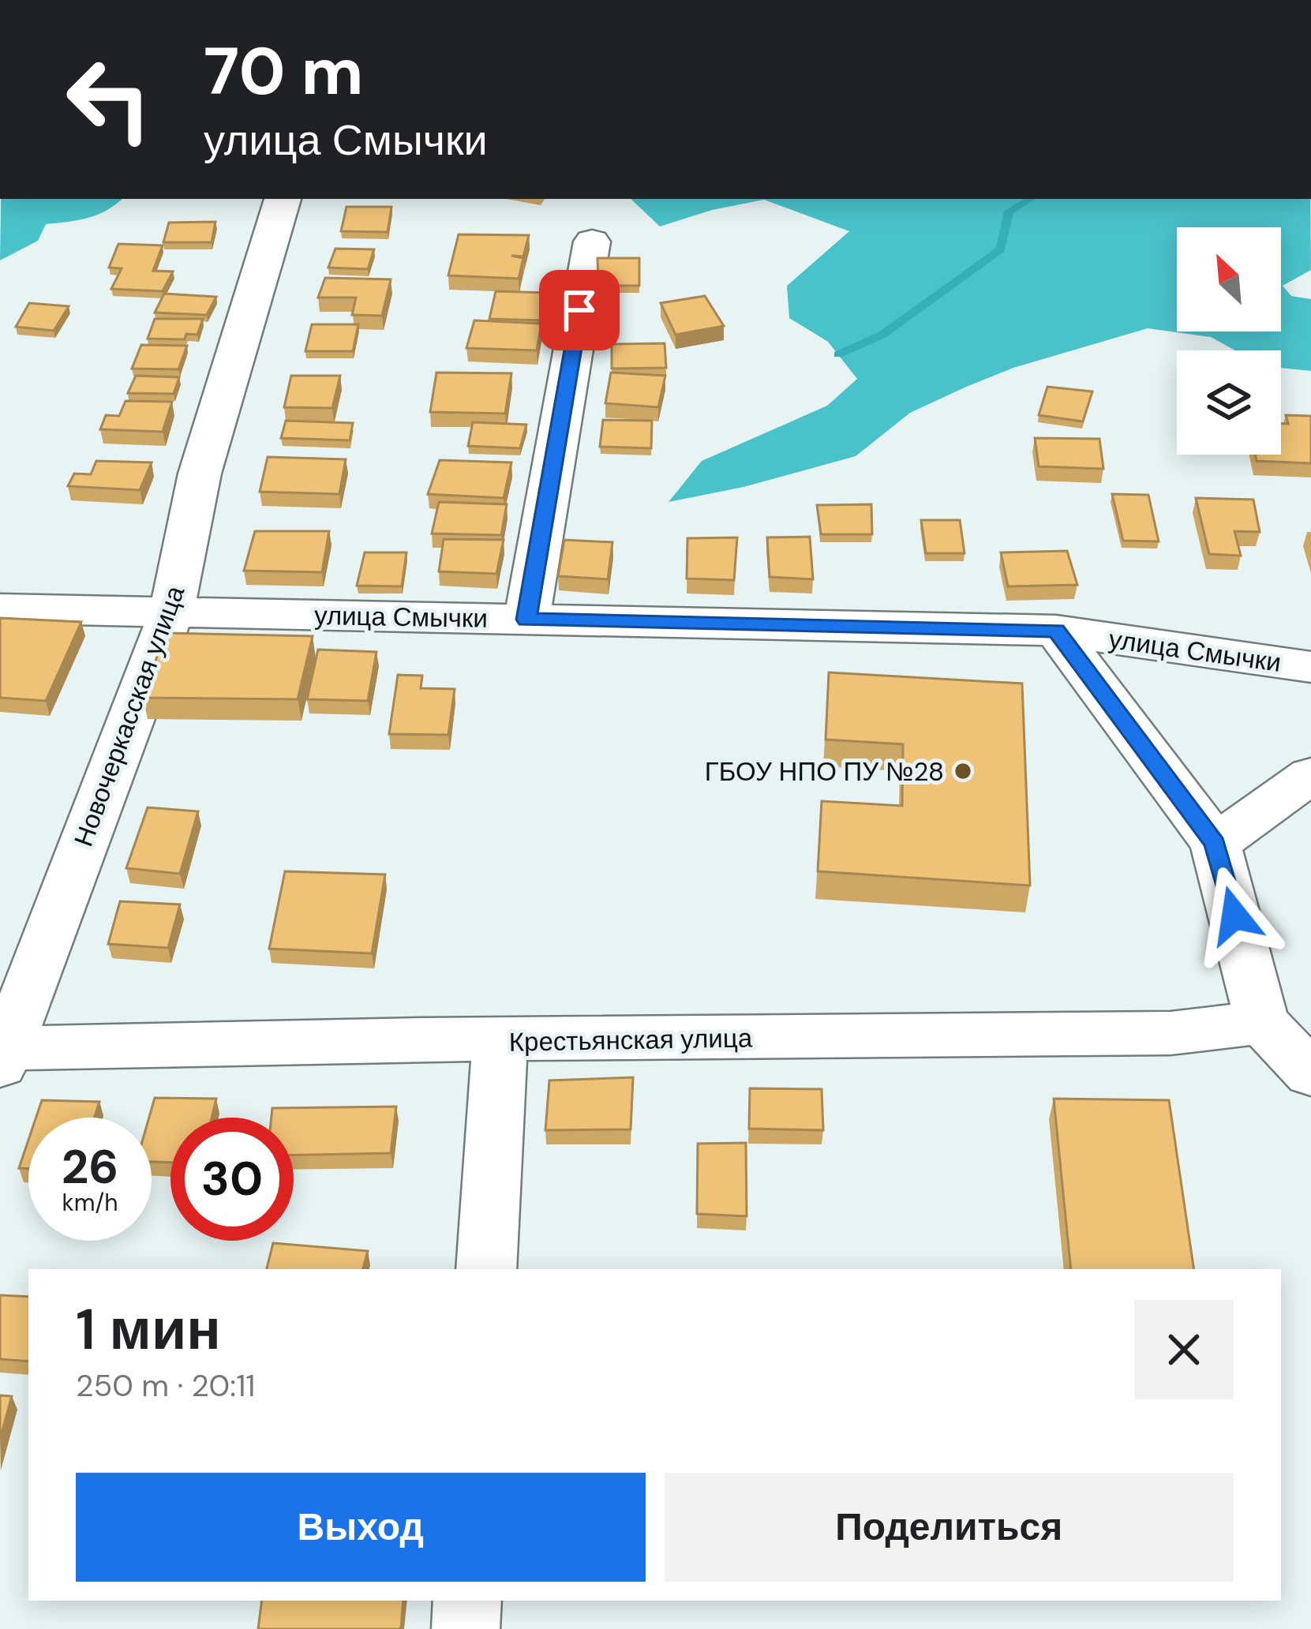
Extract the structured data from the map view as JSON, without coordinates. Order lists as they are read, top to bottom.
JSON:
{
  "streets": {
    "street": ["улица Смычки", "Новочеркасская улица", "Крестьянская улица"]
  },
  "crossings": [
    ["улица Смычки", "Новочеркасская улица"],
    ["Новочеркасская улица", "Крестьянская улица"]
  ],
  "places": ["ГБОУ НПО ПУ №28"],
  "north": "top left",
  "page": {
    "turn": ["70 m", "улица Смычки"],
    "speed": "26 km/h",
    "limit": "30",
    "heading": ["1 мин", "250 m · 20:11"],
    "buttons": ["Выход", "Поделиться"]
  }
}
